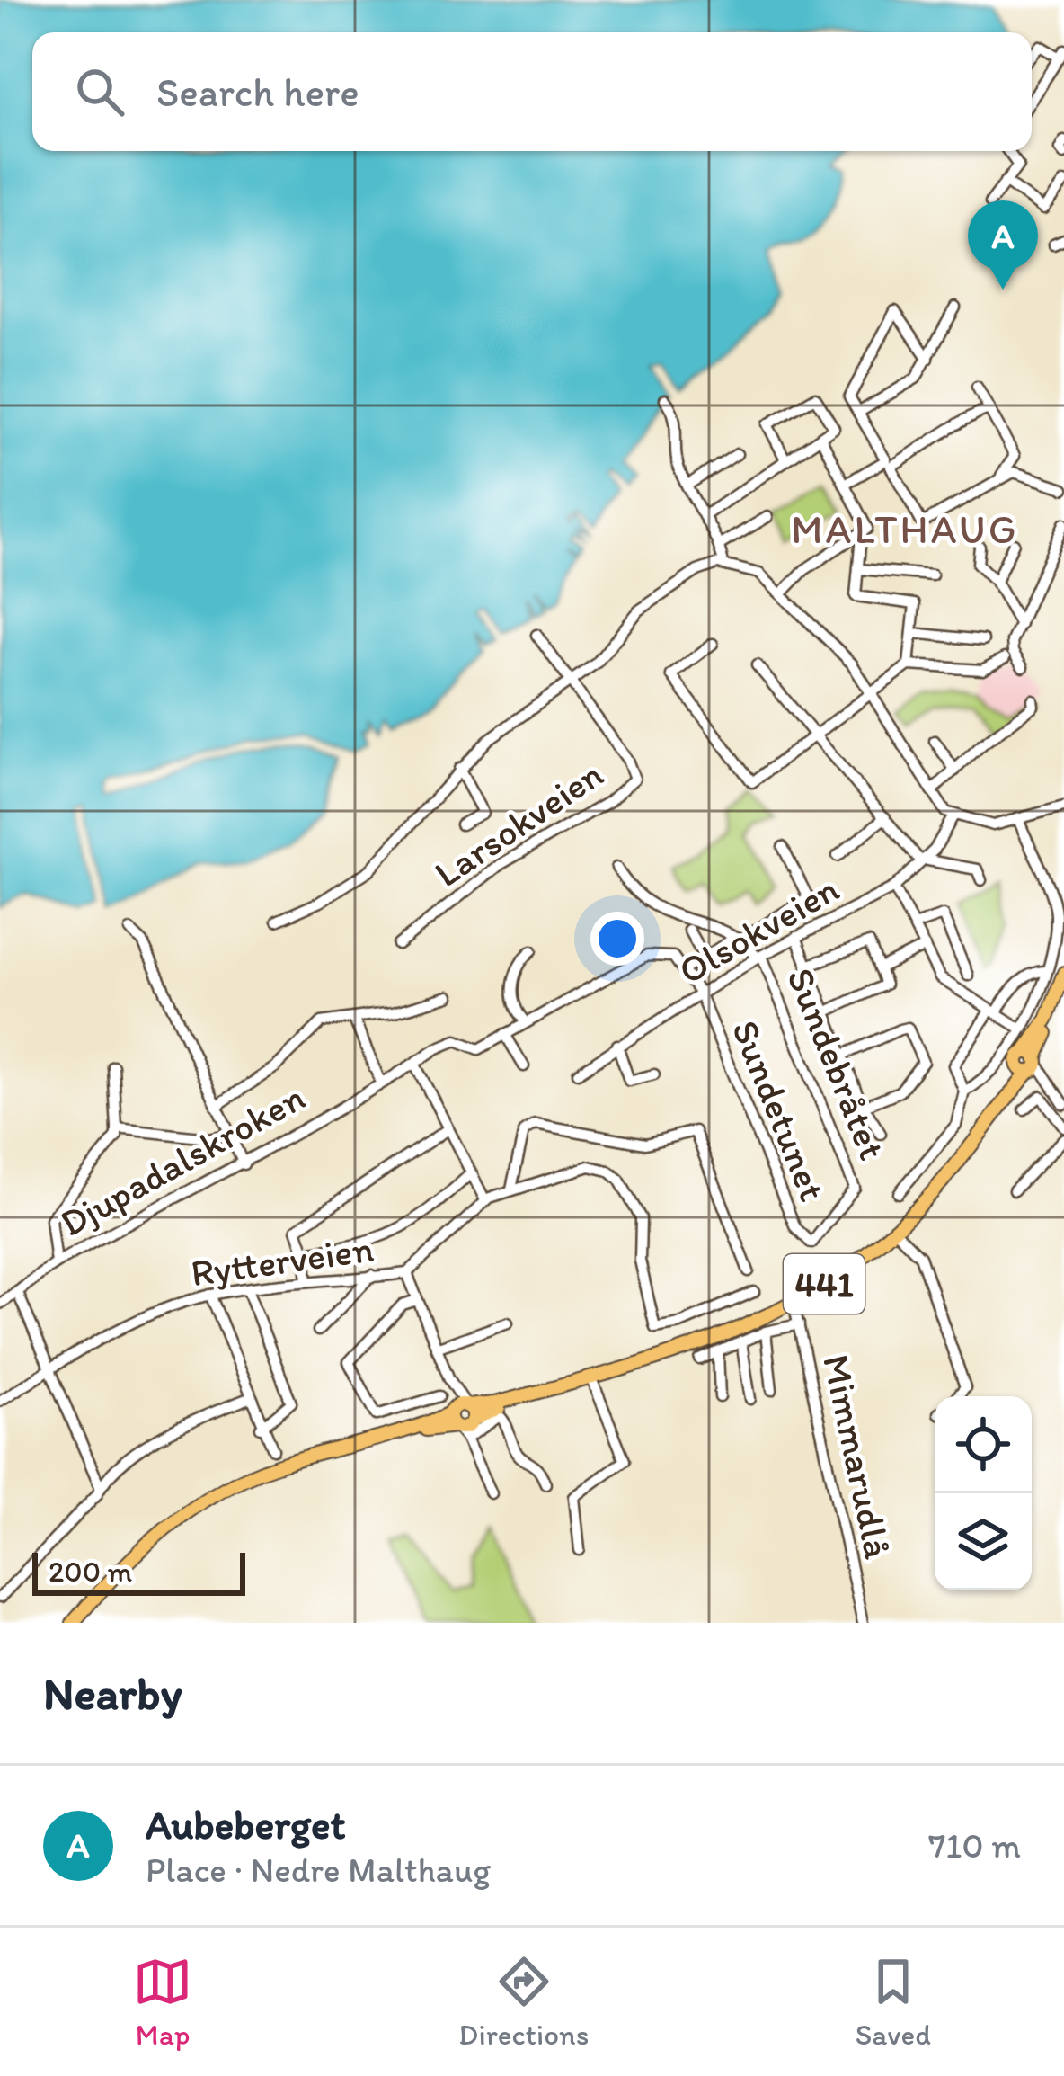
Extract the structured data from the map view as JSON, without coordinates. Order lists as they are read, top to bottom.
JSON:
{
  "streets": {
    "main road": ["441"],
    "street": [
      "Larsokveien",
      "Olsokveien",
      "Sundebråtet",
      "Sundetunet",
      "Djupadalskroken",
      "Rytterveien",
      "Mimmarudlå"
    ]
  },
  "crossings": [
    ["Olsokveien", "Sundebråtet"],
    ["Olsokveien", "Sundetunet"],
    ["Sundebråtet", "Sundetunet"],
    ["441", "Mimmarudlå"]
  ],
  "districts": ["MALTHAUG"],
  "scale_bar": "200 m",
  "page": {
    "search": "Search here",
    "pins": "A",
    "scale": "200 m",
    "heading": "Nearby",
    "list": [
      {
        "mark": "A",
        "name": "Aubeberget",
        "note": "Place · Nedre Malthaug",
        "value": "710 m"
      }
    ],
    "nav": ["Map", "Directions", "Saved"]
  }
}
